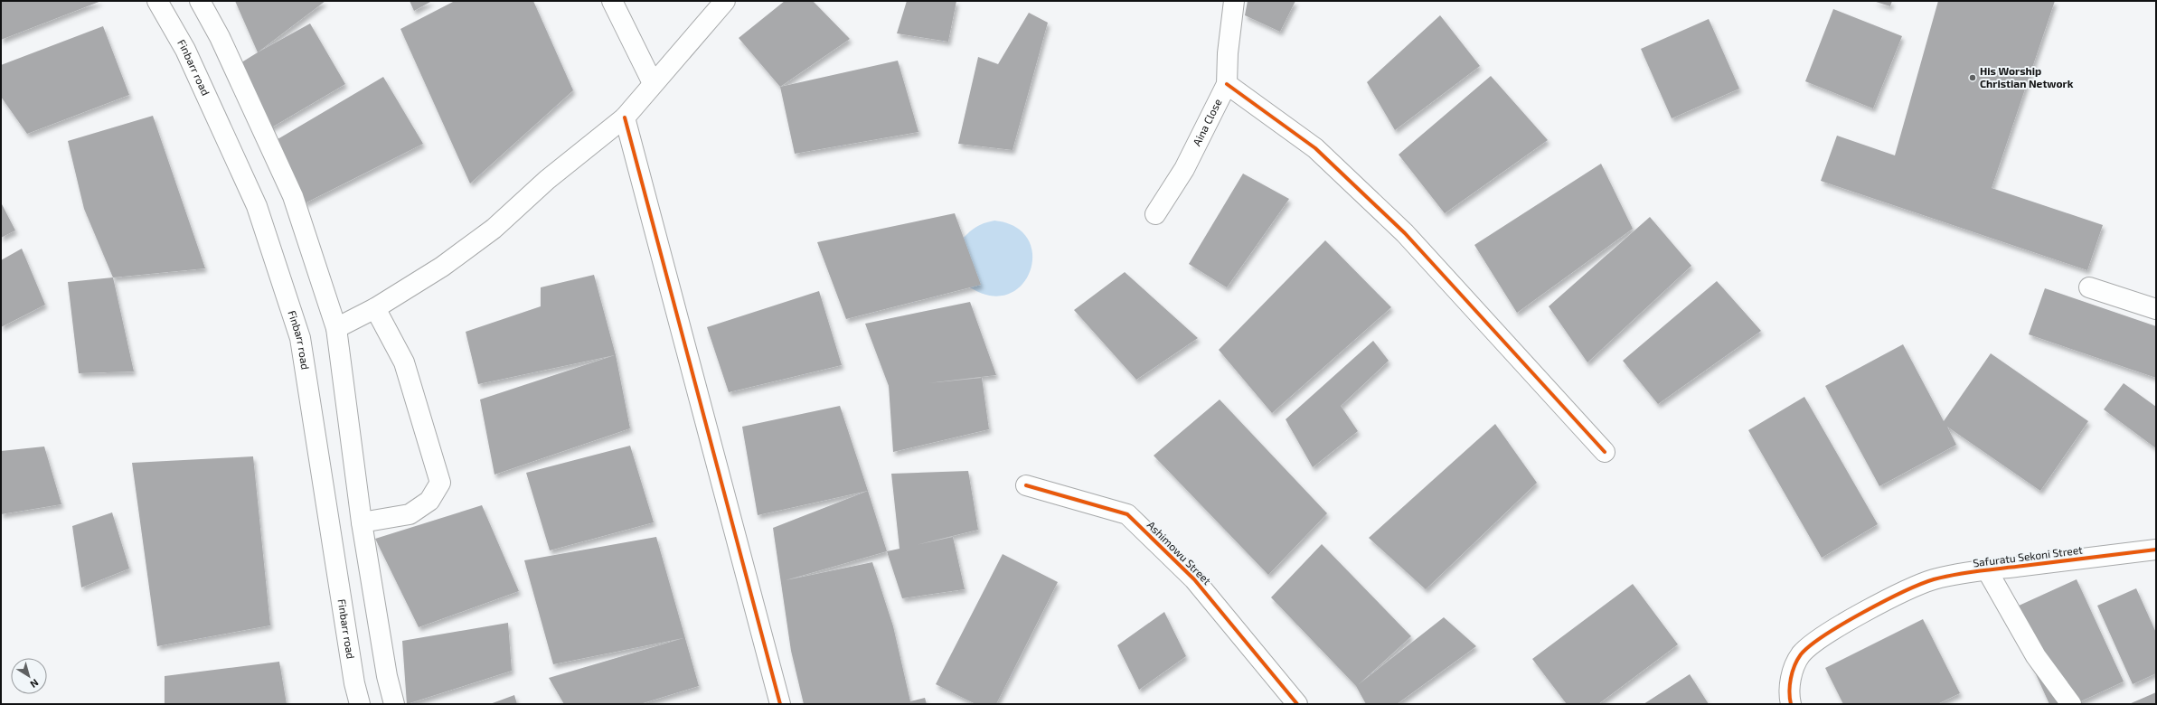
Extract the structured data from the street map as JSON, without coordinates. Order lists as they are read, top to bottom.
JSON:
{
  "streets": {
    "street": [
      "Finbarr road",
      "Aina Close",
      "Ashimowu Street",
      "Safuratu Sekoni Street"
    ]
  },
  "places": ["His Worship Christian Network"],
  "north": "bottom right"
}
